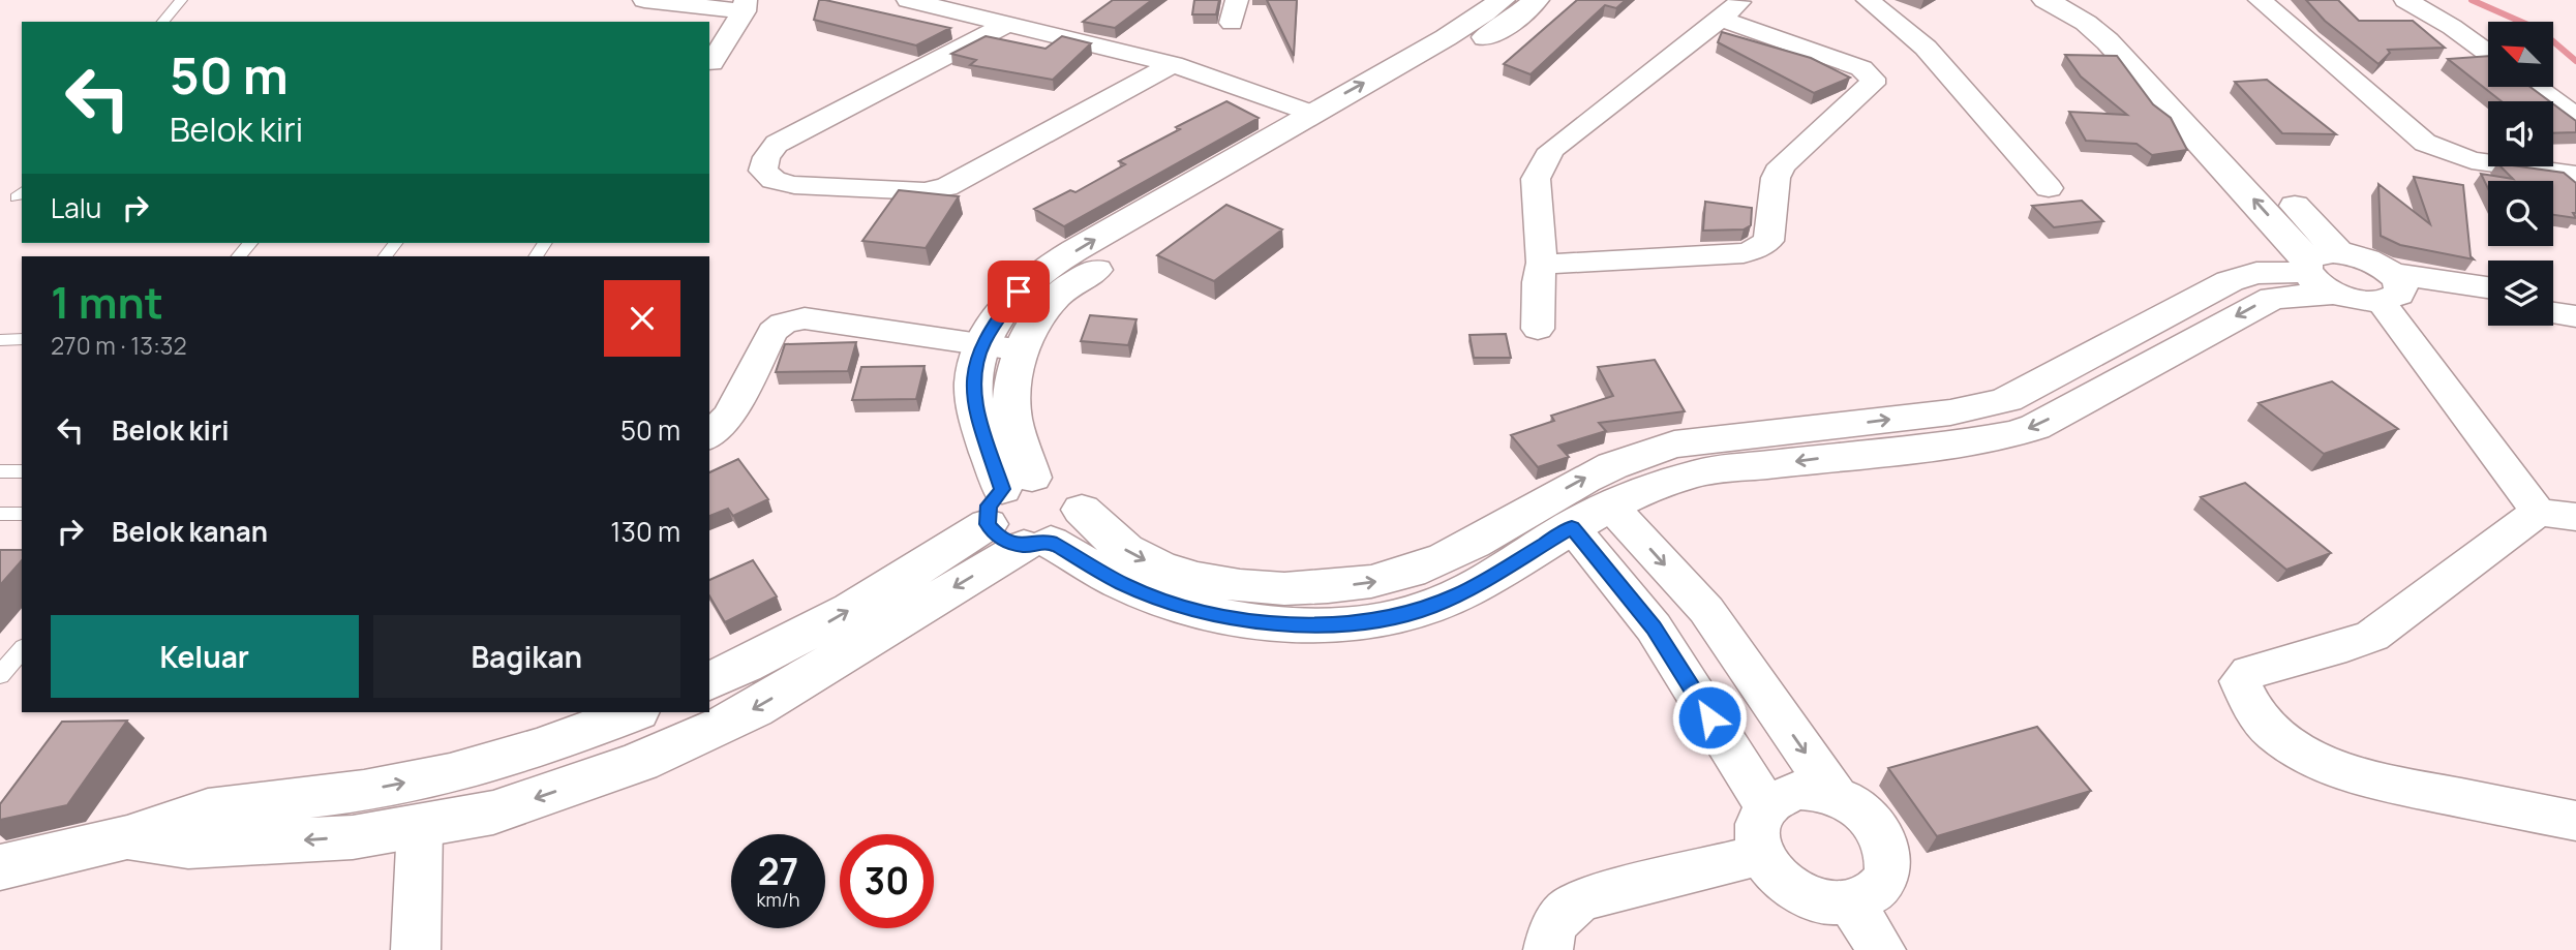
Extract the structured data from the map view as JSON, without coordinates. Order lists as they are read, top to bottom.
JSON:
{
  "north": "top left",
  "page": {
    "turn": ["50 m", "Belok kiri"],
    "then": "Lalu",
    "heading": ["1 mnt", "270 m · 13:32"],
    "list": [
      {
        "name": "Belok kiri",
        "value": "50 m"
      },
      {
        "name": "Belok kanan",
        "value": "130 m"
      }
    ],
    "buttons": ["Keluar", "Bagikan"],
    "speed": "27 km/h",
    "limit": "30"
  }
}
